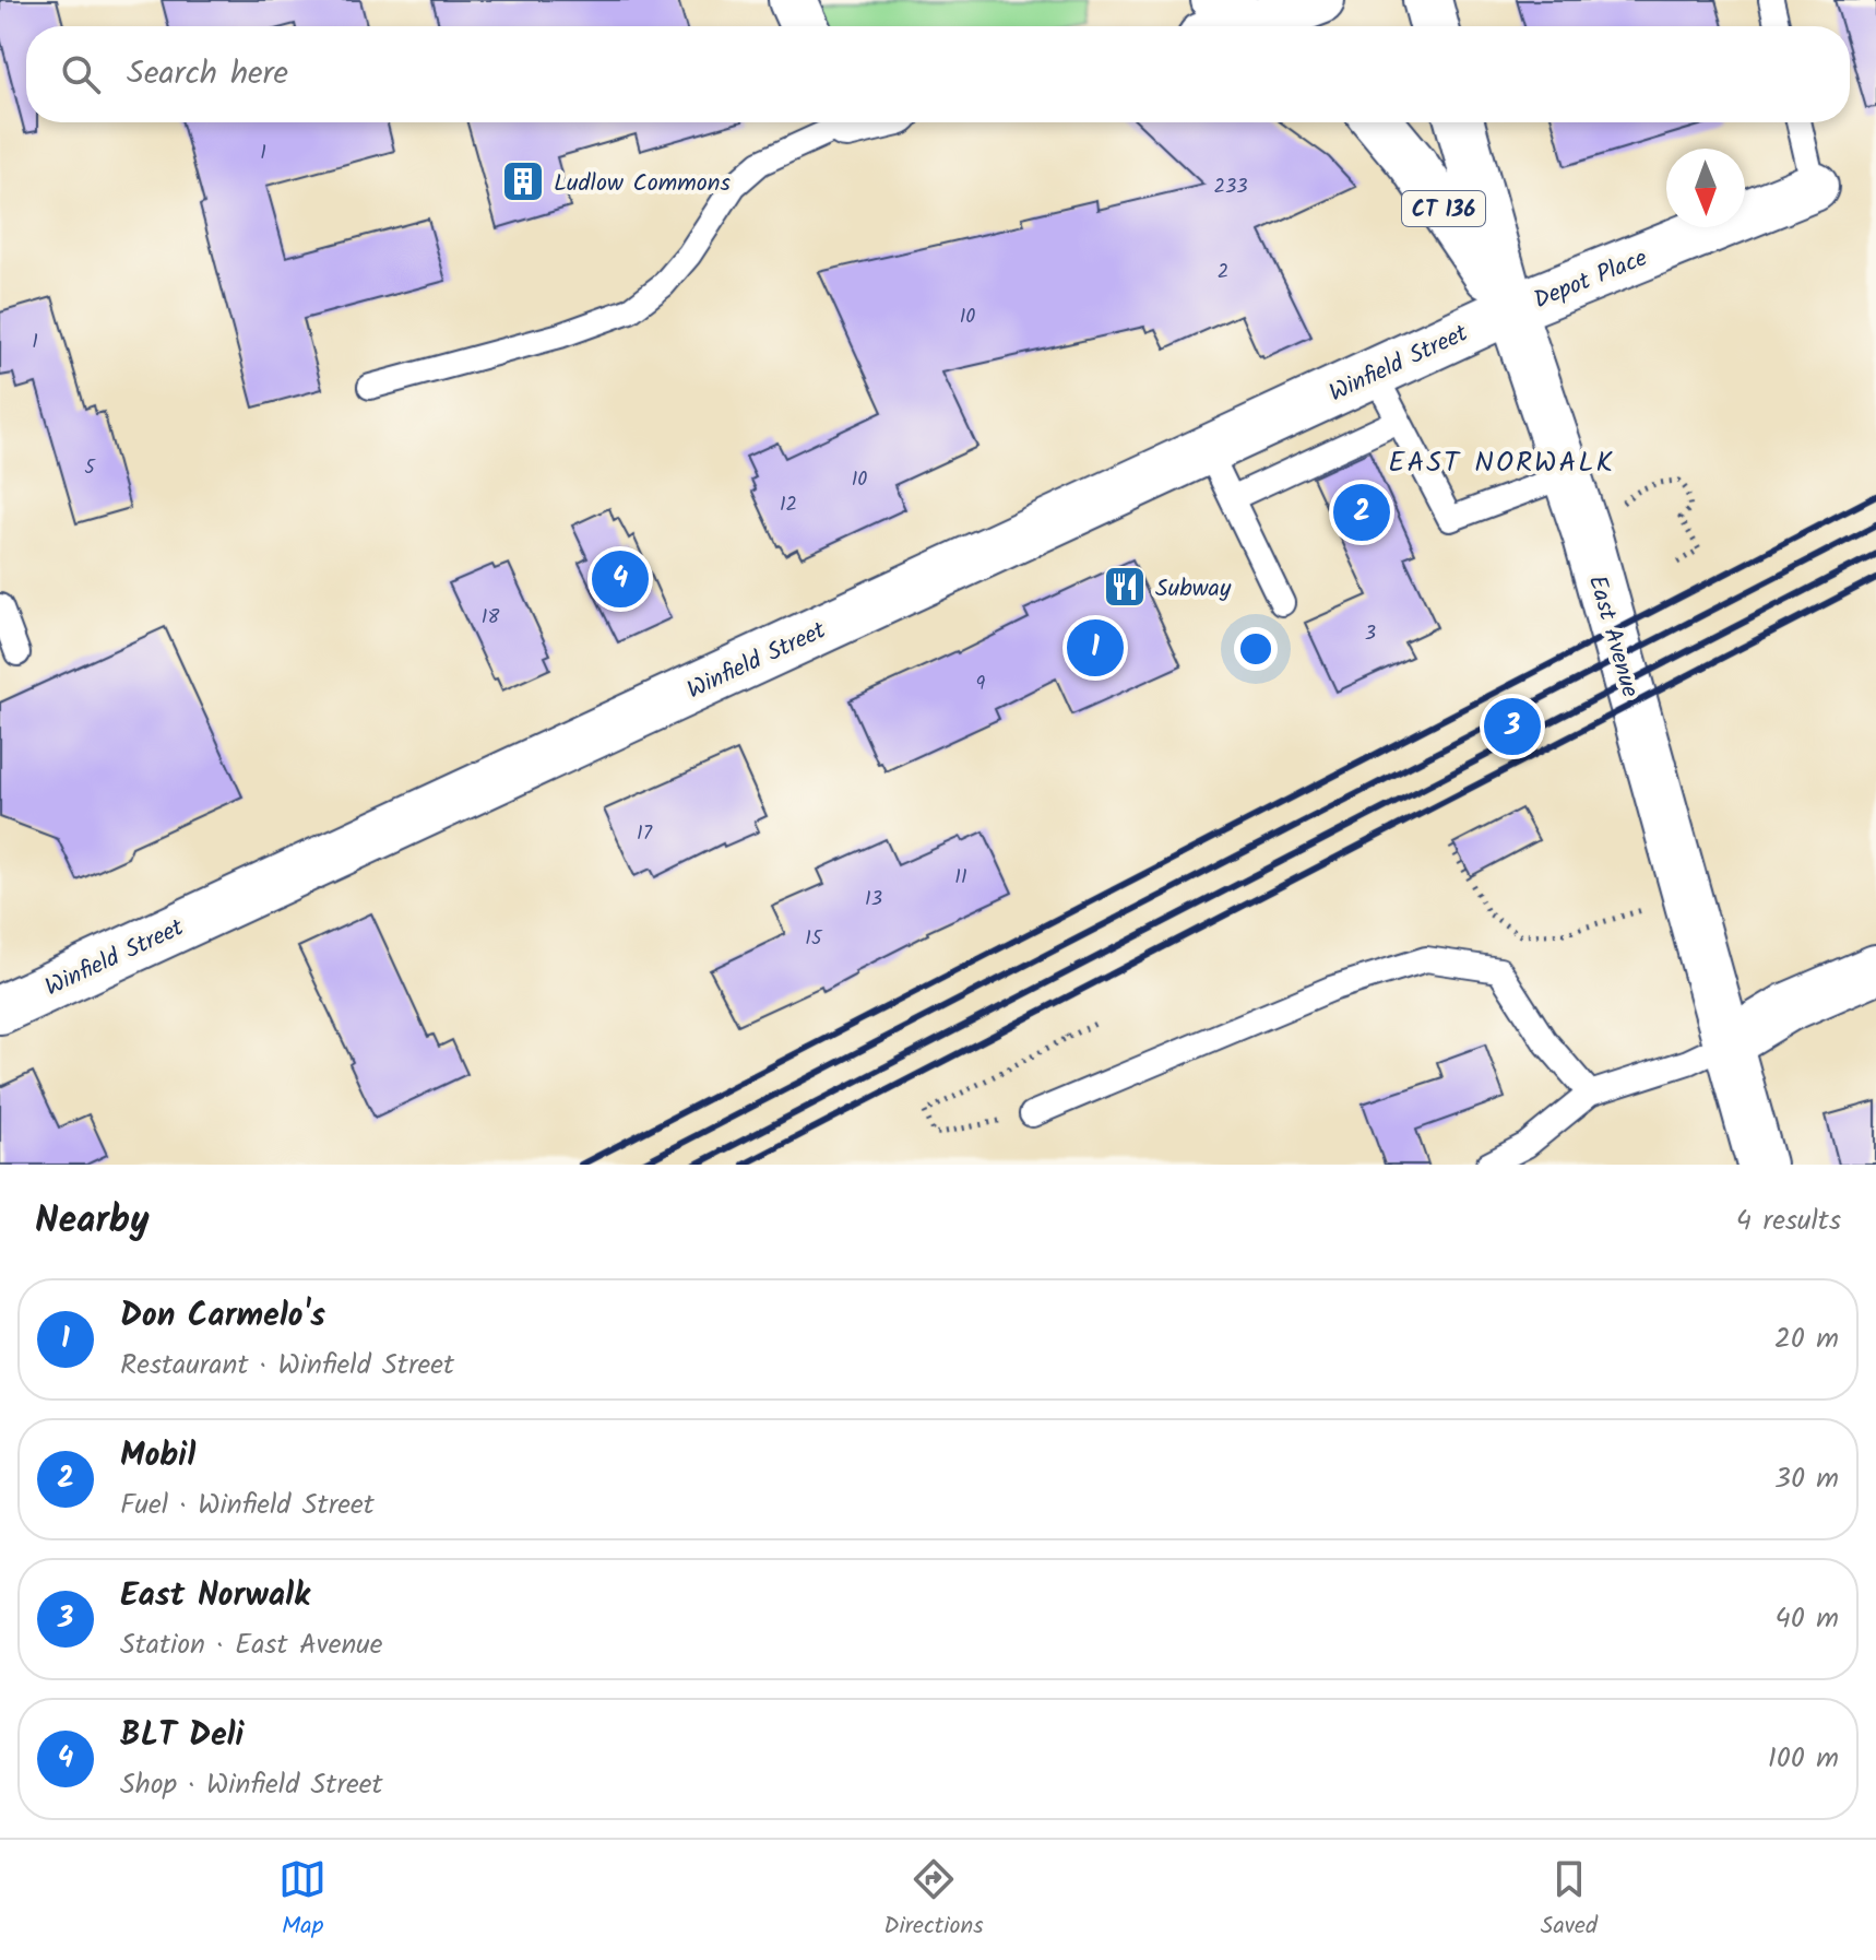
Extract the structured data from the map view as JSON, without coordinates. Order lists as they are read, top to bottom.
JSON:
{
  "streets": {
    "main road": [
      "CT 136",
      "Depot Place",
      "Winfield Street",
      "East Avenue"
    ]
  },
  "crossings": [
    ["CT 136", "Depot Place"],
    ["CT 136", "Winfield Street"],
    ["CT 136", "East Avenue"],
    ["Depot Place", "Winfield Street"],
    ["Depot Place", "East Avenue"],
    ["Winfield Street", "East Avenue"]
  ],
  "districts": ["EAST NORWALK"],
  "places": {
    "building": ["Ludlow Commons"],
    "restaurant": ["Subway"]
  },
  "house_numbers": [
    "1",
    "233",
    "2",
    "10",
    "1",
    "5",
    "10",
    "12",
    "18",
    "3",
    "9",
    "17",
    "11",
    "13",
    "15"
  ],
  "north": "bottom",
  "page": {
    "search": "Search here",
    "pins": [
      "2",
      "4",
      "1",
      "3"
    ],
    "heading": ["Nearby", "4 results"],
    "list": [
      {
        "mark": "1",
        "name": "Don Carmelo's",
        "note": "Restaurant · Winfield Street",
        "value": "20 m"
      },
      {
        "mark": "2",
        "name": "Mobil",
        "note": "Fuel · Winfield Street",
        "value": "30 m"
      },
      {
        "mark": "3",
        "name": "East Norwalk",
        "note": "Station · East Avenue",
        "value": "40 m"
      },
      {
        "mark": "4",
        "name": "BLT Deli",
        "note": "Shop · Winfield Street",
        "value": "100 m"
      }
    ],
    "nav": ["Map", "Directions", "Saved"]
  }
}
